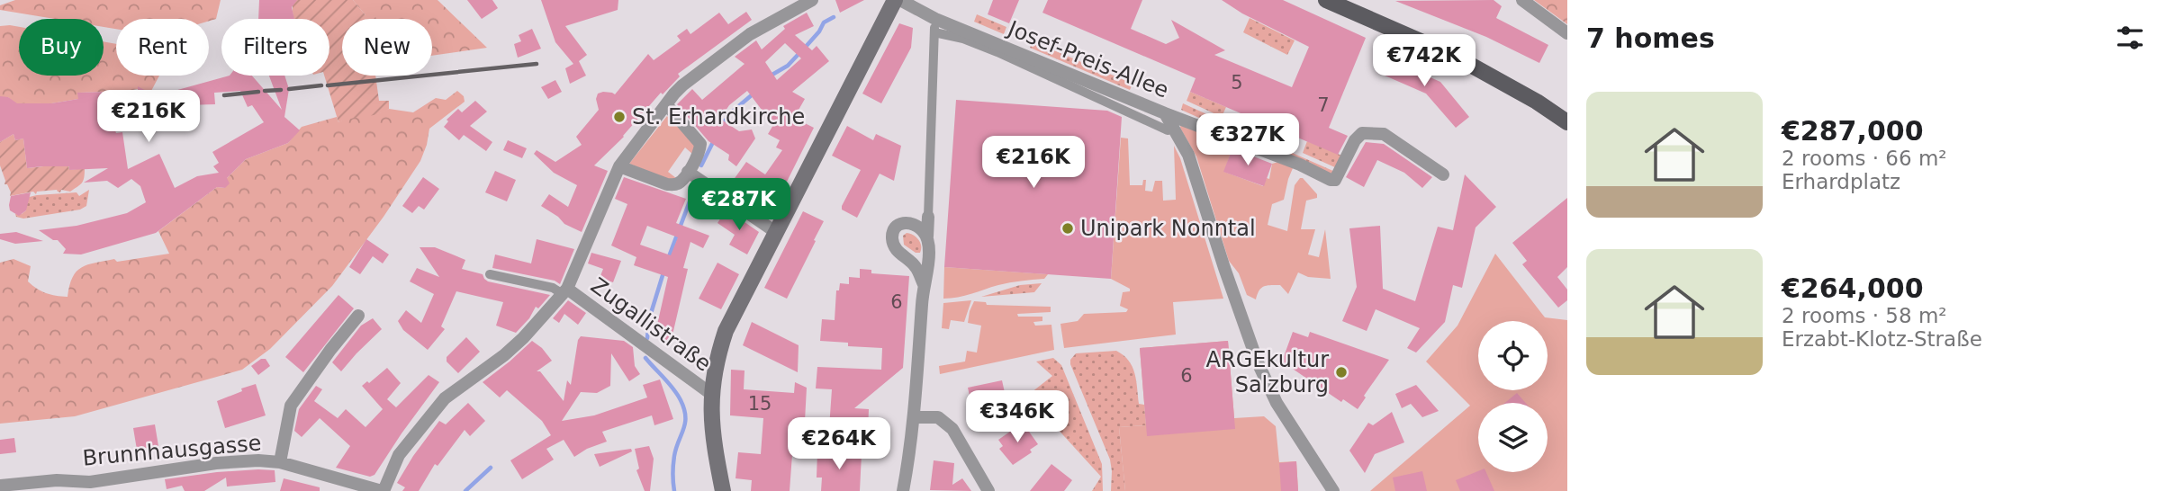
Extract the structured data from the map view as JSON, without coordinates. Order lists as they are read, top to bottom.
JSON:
{
  "streets": {
    "street": ["Josef-Preis-Allee", "Zugallistraße", "Brunnhausgasse"]
  },
  "places": ["St. Erhardkirche", "Unipark Nonntal", "ARGEkultur Salzburg"],
  "house_numbers": [
    "5",
    "7",
    "6",
    "6",
    "15"
  ],
  "page": {
    "heading": "7 homes",
    "chip": [
      "Buy",
      "Rent",
      "Filters",
      "New"
    ],
    "price": [
      "€742K",
      "€216K",
      "€327K",
      "€216K",
      "€287K",
      "€346K",
      "€264K"
    ],
    "list": [
      {
        "name": "€287,000",
        "note": "2 rooms · 66 m² · Erhardplatz"
      },
      {
        "name": "€264,000",
        "note": "2 rooms · 58 m² · Erzabt-Klotz-Straße"
      }
    ]
  }
}
